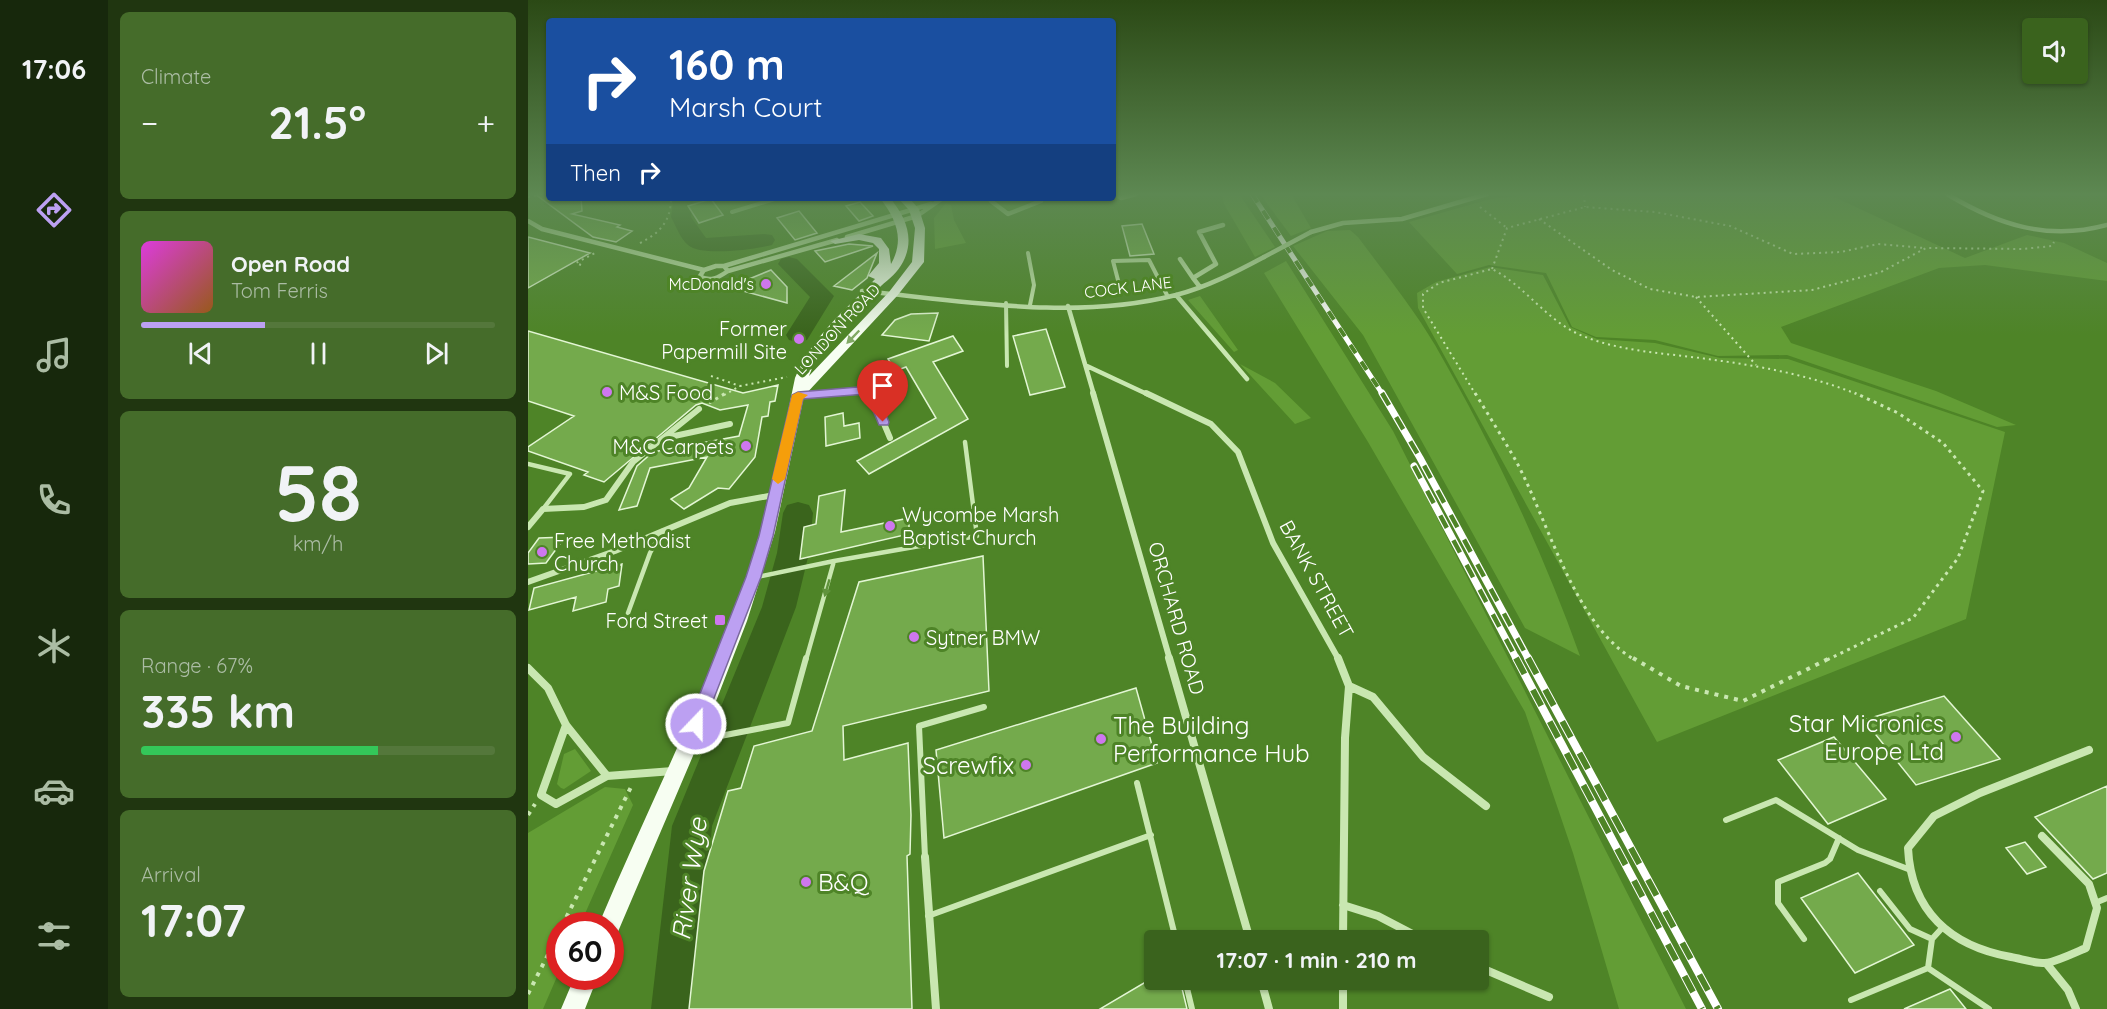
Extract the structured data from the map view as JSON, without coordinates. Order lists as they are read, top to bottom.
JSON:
{
  "streets": {
    "main road": ["LONDON ROAD"],
    "street": ["COCK LANE", "BANK STREET", "ORCHARD ROAD"]
  },
  "crossings": [
    ["COCK LANE", "LONDON ROAD"],
    ["COCK LANE", "ORCHARD ROAD"],
    ["BANK STREET", "ORCHARD ROAD"]
  ],
  "water": ["River Wye"],
  "places": {
    "other": [
      "McDonald's",
      "Former Papermill Site",
      "M&S Food",
      "M&C Carpets",
      "Wycombe Marsh Baptist Church",
      "Free Methodist Church",
      "Sytner BMW",
      "Star Micronics Europe Ltd",
      "The Building Performance Hub",
      "Screwfix",
      "B&Q"
    ],
    "transit": ["Ford Street"]
  },
  "page": {
    "tabs": "17:06",
    "tile": [
      "Climate",
      ["58", "km/h"],
      ["Range · 67%", "335 km"],
      ["Arrival", "17:07"]
    ],
    "turn": ["160 m", "Marsh Court"],
    "heat": ["−", "21.5°", "+"],
    "then": "Then",
    "song": ["Open Road", "Tom Ferris"],
    "limit": "60",
    "trip": "17:07 · 1 min · 210 m"
  }
}
